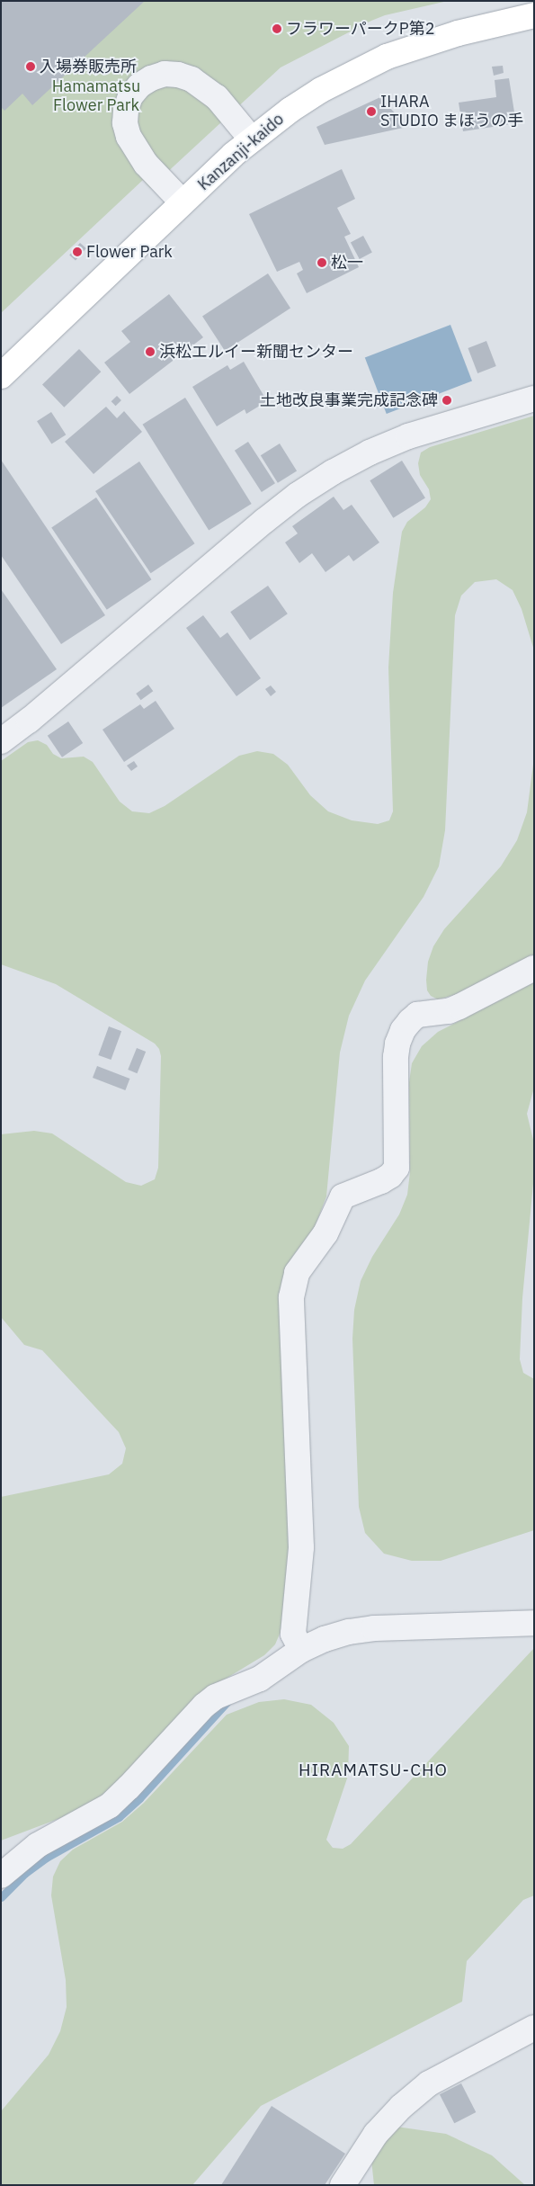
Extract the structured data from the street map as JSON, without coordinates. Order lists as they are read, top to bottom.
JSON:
{
  "streets": {
    "main road": ["Kanzanji-kaido"]
  },
  "districts": ["HIRAMATSU-CHO"],
  "parks": ["Hamamatsu Flower Park"],
  "places": [
    "フラワーパークP第2",
    "入場券販売所",
    "IHARA STUDIO まほうの手",
    "Flower Park",
    "松一",
    "浜松エルイー新聞センター",
    "土地改良事業完成記念碑"
  ]
}
